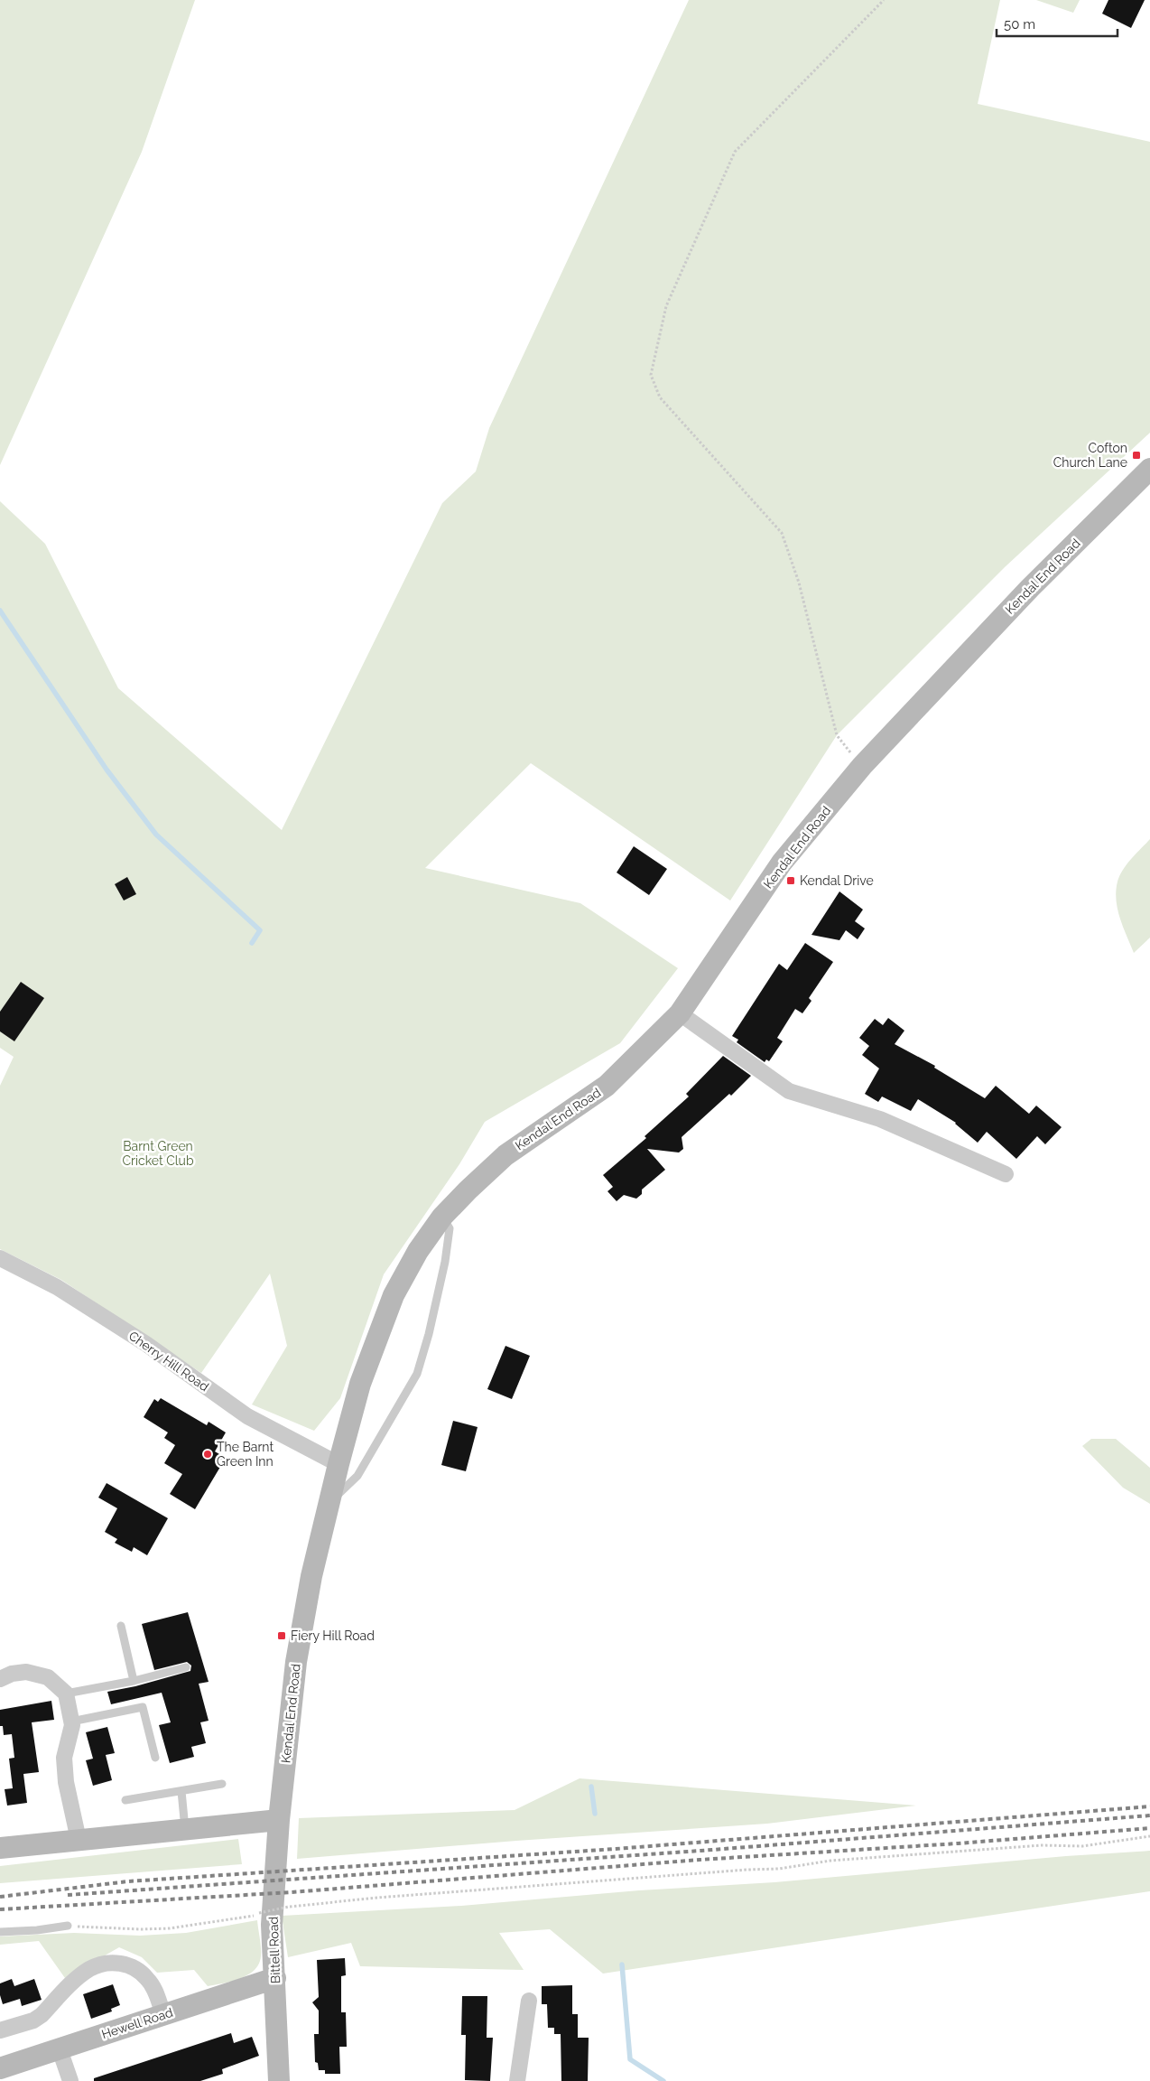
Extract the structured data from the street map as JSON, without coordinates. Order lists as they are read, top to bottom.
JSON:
{
  "streets": {
    "main road": ["Kendal End Road", "Bittell Road", "Hewell Road"],
    "street": ["Cherry Hill Road"]
  },
  "crossings": [
    ["Kendal End Road", "Cherry Hill Road"],
    ["Kendal End Road", "Bittell Road"],
    ["Bittell Road", "Hewell Road"]
  ],
  "parks": ["Barnt Green Cricket Club"],
  "places": {
    "transit": ["Cofton Church Lane", "Kendal Drive", "Fiery Hill Road"],
    "other": ["The Barnt Green Inn"]
  },
  "scale_bar": "50 m"
}
